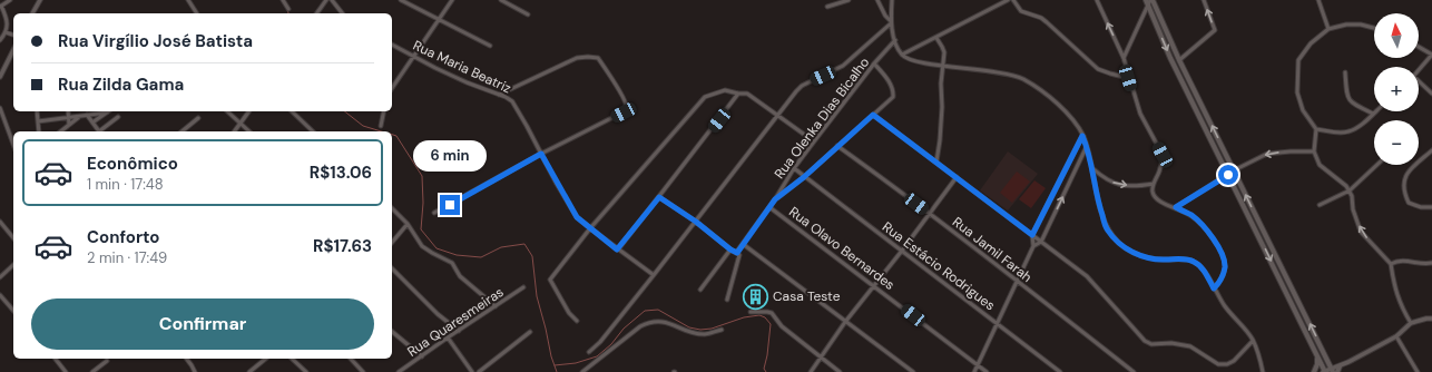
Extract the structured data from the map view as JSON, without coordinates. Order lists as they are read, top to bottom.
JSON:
{
  "streets": {
    "street": [
      "Rua Maria Beatriz",
      "Rua Olenka Dias Bicalho",
      "Rua Olavo Bernardes",
      "Rua Jamil Farah",
      "Rua Estácio Rodrigues",
      "Rua Quaresmeiras"
    ]
  },
  "crossings": [
    ["Rua Olenka Dias Bicalho", "Rua Olavo Bernardes"],
    ["Rua Olenka Dias Bicalho", "Rua Estácio Rodrigues"]
  ],
  "places": {
    "building": ["Casa Teste"]
  },
  "north": "top",
  "page": {
    "map_buttons": ["+", "−"],
    "banner": ["Rua Virgílio José Batista", "Rua Zilda Gama"],
    "list": [
      {
        "name": "Econômico",
        "note": "1 min · 17:48",
        "value": "R$13.06"
      },
      {
        "name": "Conforto",
        "note": "2 min · 17:49",
        "value": "R$17.63"
      }
    ],
    "bubble": "6 min",
    "buttons": "Confirmar"
  }
}
